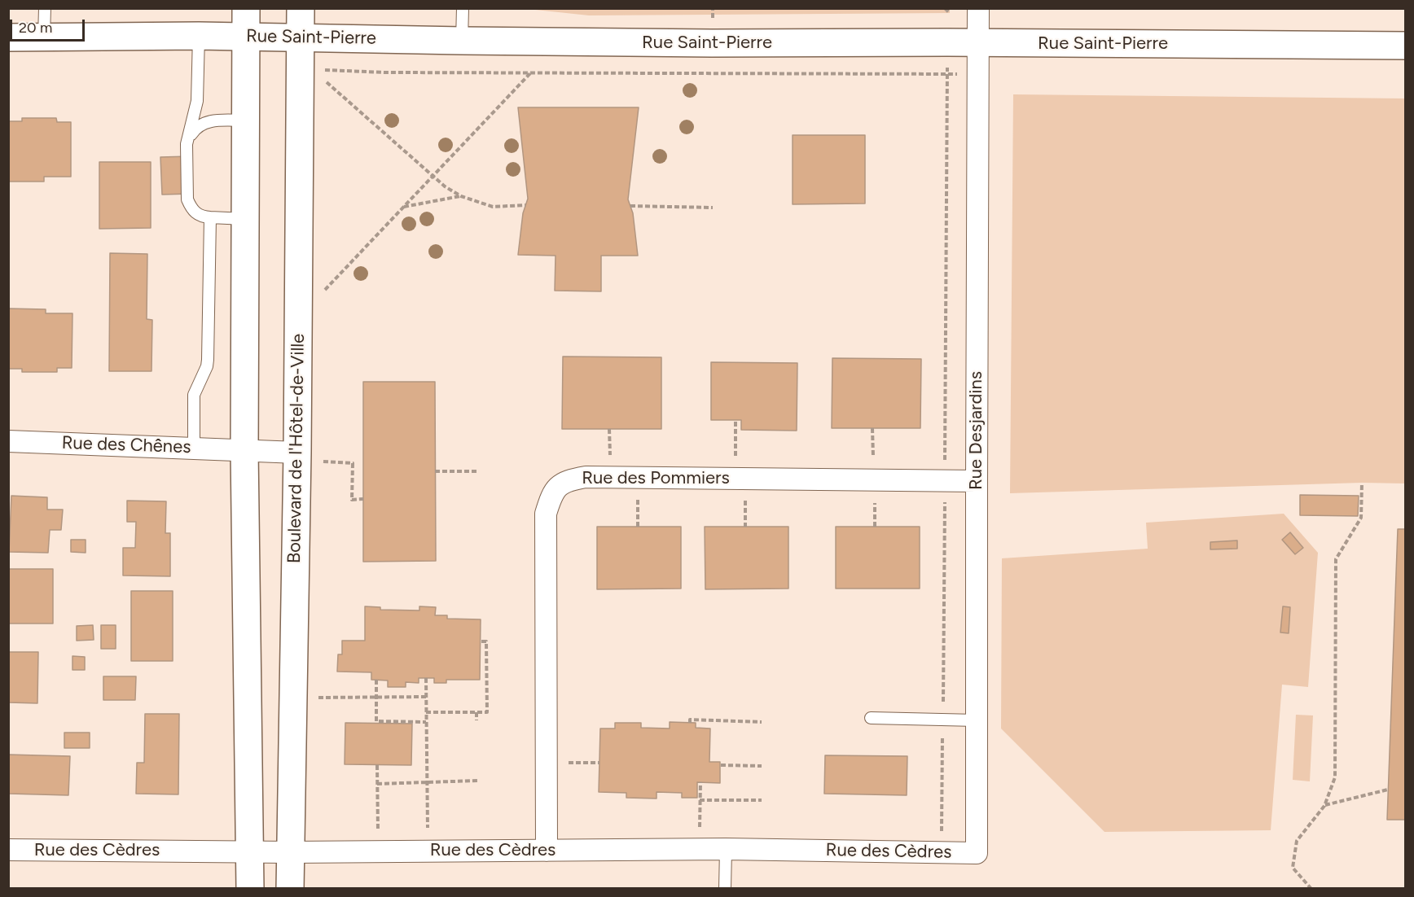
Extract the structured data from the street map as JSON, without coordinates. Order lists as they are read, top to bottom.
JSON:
{
  "streets": {
    "main road": ["Rue Saint-Pierre", "Boulevard de l'Hôtel-de-Ville"],
    "street": [
      "Rue Desjardins",
      "Rue des Chênes",
      "Rue des Pommiers",
      "Rue des Cèdres"
    ]
  },
  "crossings": [
    ["Rue Saint-Pierre", "Rue Desjardins"],
    ["Rue Saint-Pierre", "Boulevard de l'Hôtel-de-Ville"],
    ["Rue Desjardins", "Rue des Pommiers"],
    ["Rue Desjardins", "Rue des Cèdres"],
    ["Rue des Chênes", "Boulevard de l'Hôtel-de-Ville"],
    ["Boulevard de l'Hôtel-de-Ville", "Rue des Cèdres"],
    ["Rue des Pommiers", "Rue des Cèdres"]
  ],
  "scale_bar": "20 m"
}
